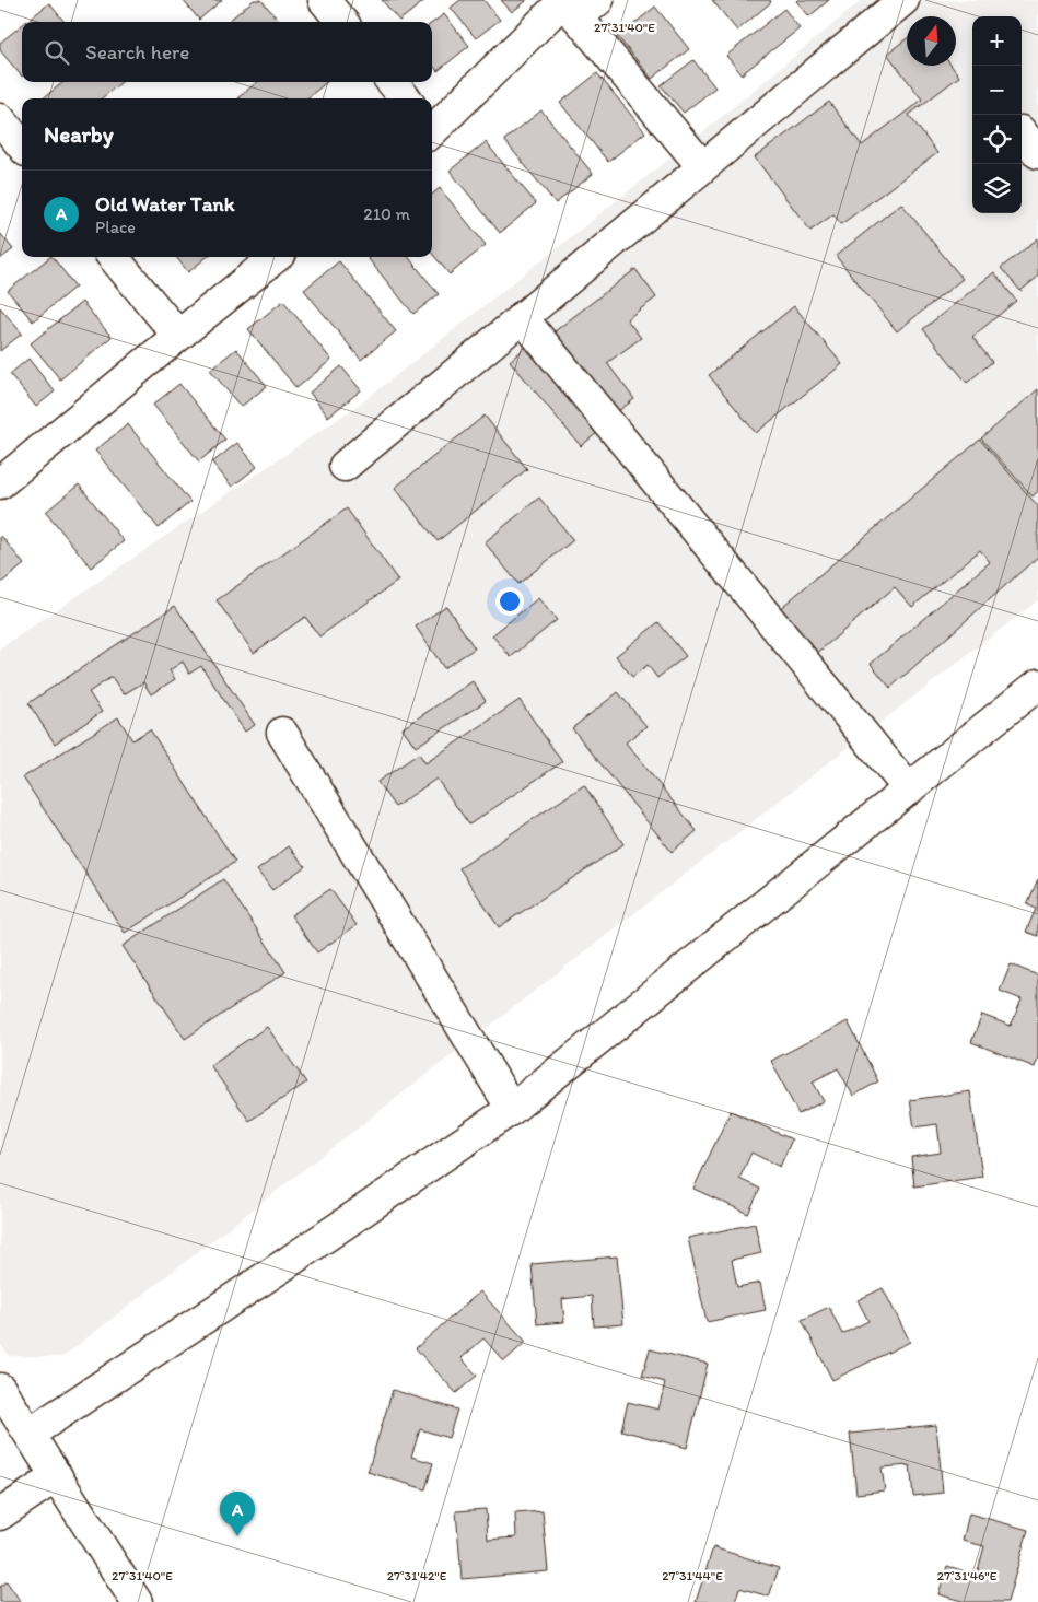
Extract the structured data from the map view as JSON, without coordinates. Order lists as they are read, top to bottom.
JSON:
{
  "north": "top",
  "page": {
    "map_buttons": ["+", "−"],
    "search": "Search here",
    "heading": "Nearby",
    "list": [
      {
        "mark": "A",
        "name": "Old Water Tank",
        "note": "Place",
        "value": "210 m"
      }
    ],
    "pins": "A"
  },
  "coordinates": [
    "27°31'40\"E",
    "27°31'42\"E",
    "27°31'44\"E",
    "27°31'46\"E"
  ]
}
